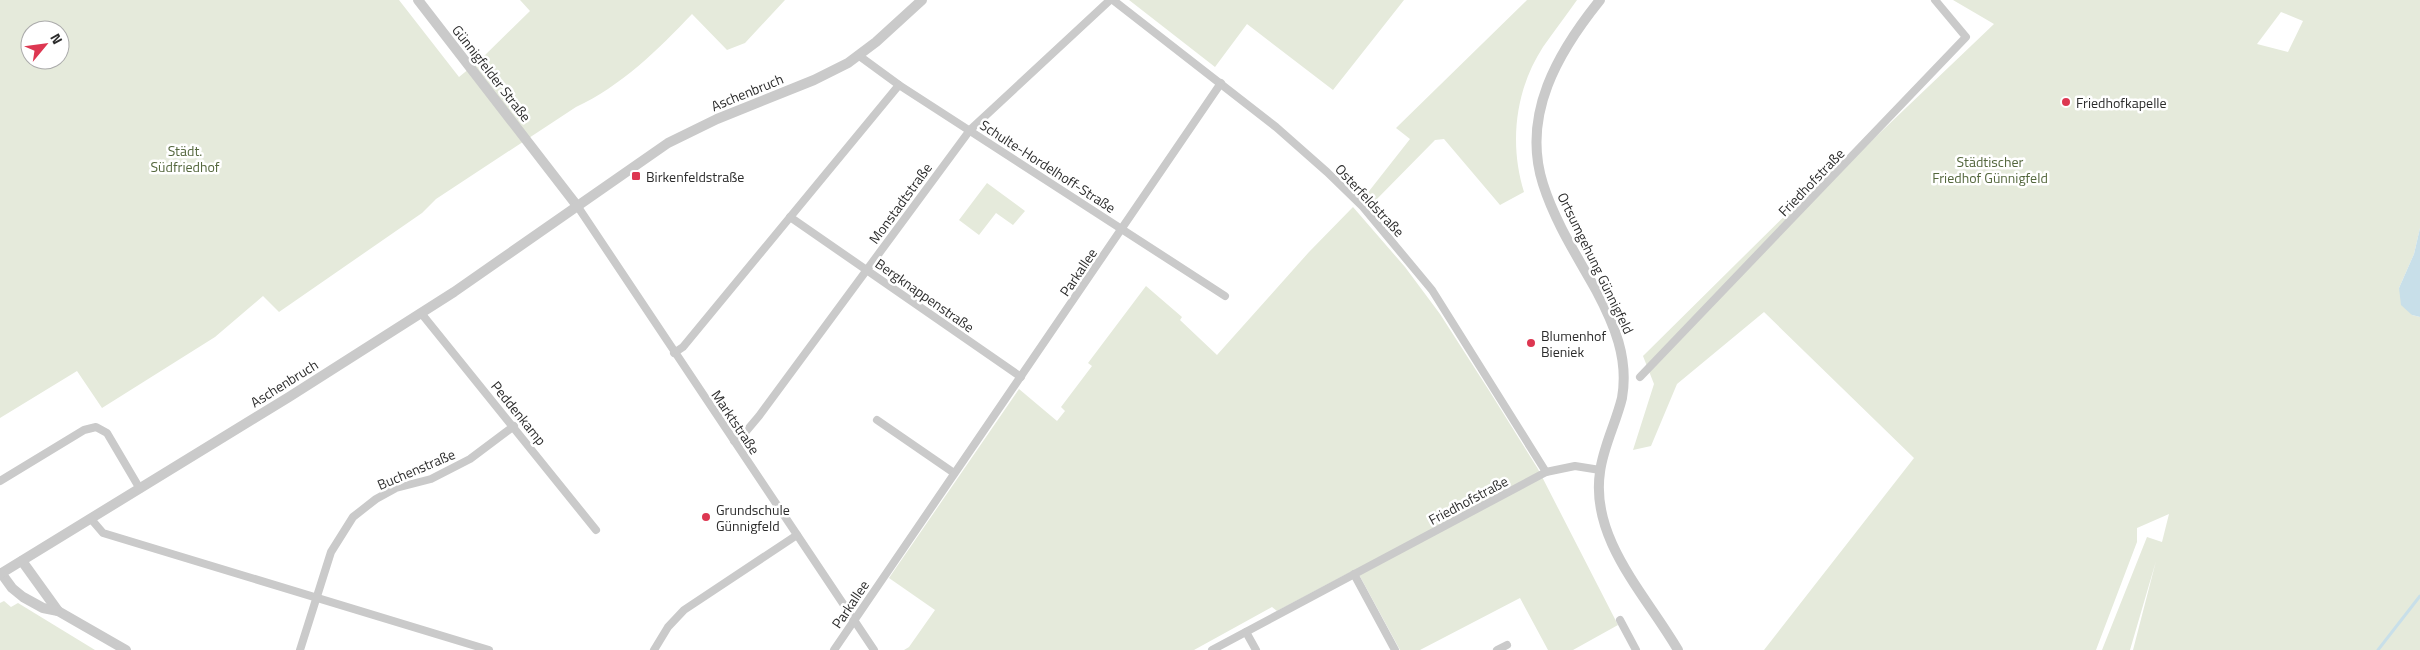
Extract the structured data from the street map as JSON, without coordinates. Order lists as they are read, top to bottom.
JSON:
{
  "streets": {
    "street": [
      "Günnigfelder Straße",
      "Aschenbruch",
      "Schulte-Hordelhoff-Straße",
      "Friedhofstraße",
      "Osterfeldstraße",
      "Monstadtstraße",
      "Ortsumgehung Günnigfeld",
      "Parkallee",
      "Bergknappenstraße",
      "Peddenkamp",
      "Marktstraße",
      "Buchenstraße"
    ]
  },
  "crossings": [
    ["Günnigfelder Straße", "Aschenbruch"],
    ["Günnigfelder Straße", "Marktstraße"],
    ["Aschenbruch", "Schulte-Hordelhoff-Straße"],
    ["Aschenbruch", "Peddenkamp"],
    ["Aschenbruch", "Marktstraße"],
    ["Schulte-Hordelhoff-Straße", "Monstadtstraße"],
    ["Schulte-Hordelhoff-Straße", "Parkallee"],
    ["Friedhofstraße", "Osterfeldstraße"],
    ["Friedhofstraße", "Ortsumgehung Günnigfeld"],
    ["Osterfeldstraße", "Monstadtstraße"],
    ["Osterfeldstraße", "Parkallee"],
    ["Monstadtstraße", "Bergknappenstraße"],
    ["Monstadtstraße", "Marktstraße"],
    ["Parkallee", "Bergknappenstraße"],
    ["Parkallee", "Marktstraße"],
    ["Peddenkamp", "Buchenstraße"]
  ],
  "parks": ["Städt. Südfriedhof", "Städtischer Friedhof Günnigfeld"],
  "places": {
    "other": ["Friedhofkapelle", "Blumenhof Bieniek", "Grundschule Günnigfeld"],
    "transit": ["Birkenfeldstraße"]
  },
  "north": "top right"
}
